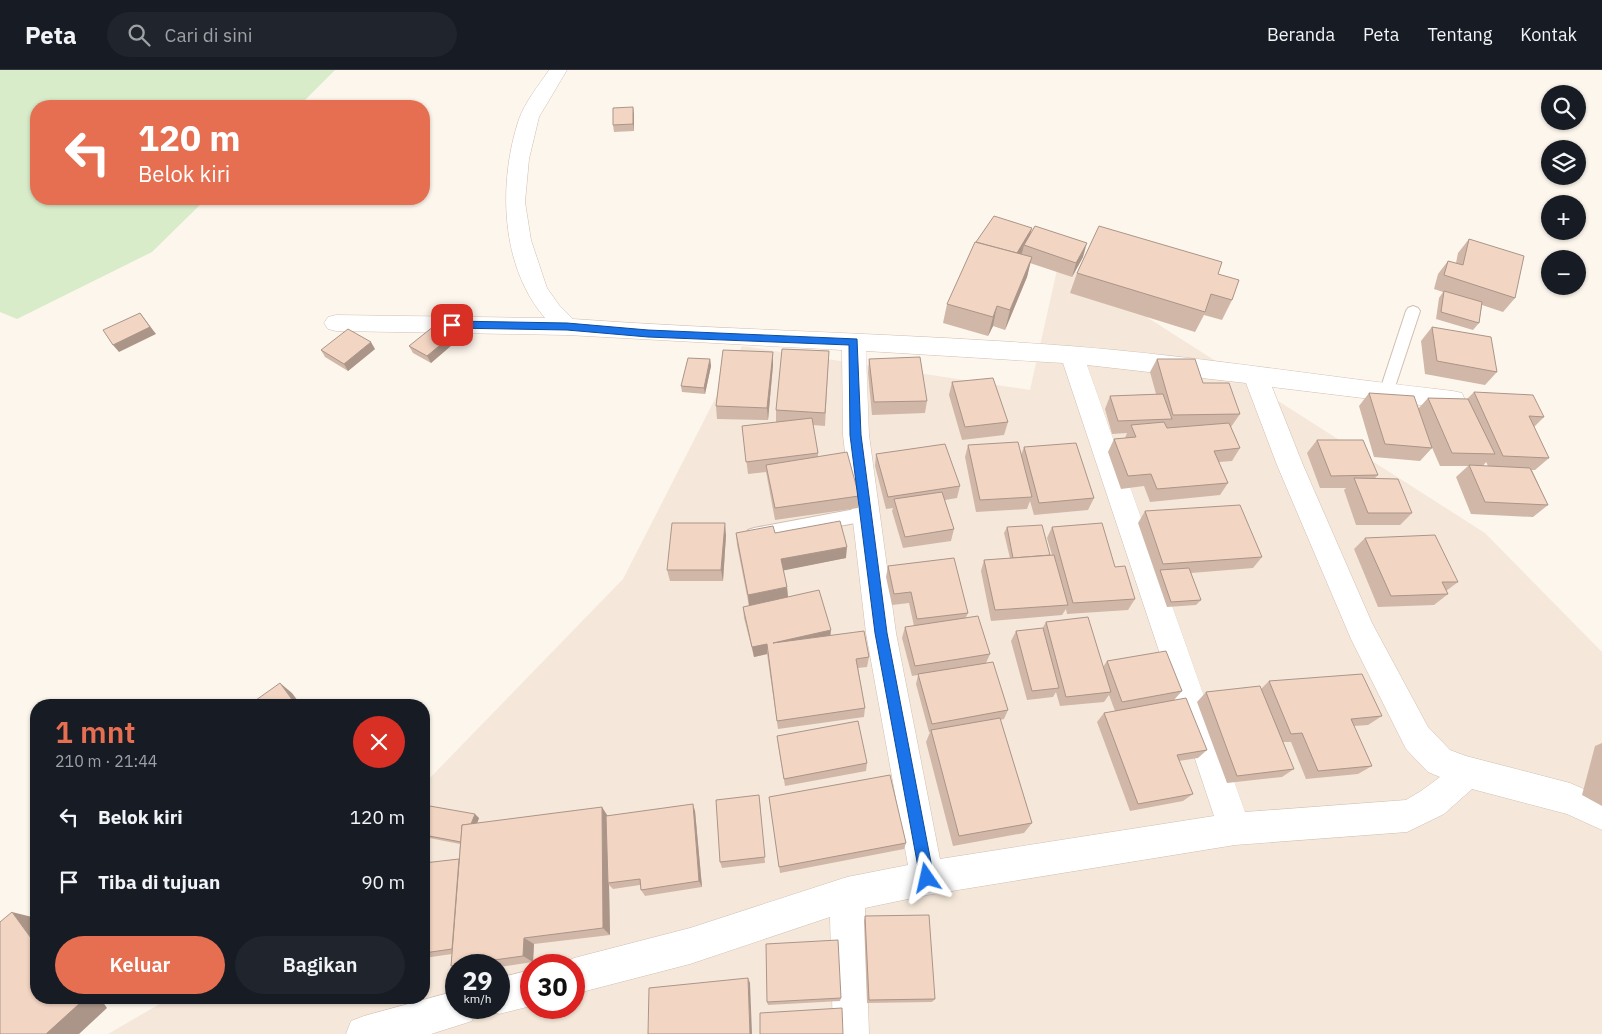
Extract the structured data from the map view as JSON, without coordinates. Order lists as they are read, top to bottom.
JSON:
{
  "page": {
    "header": "Peta",
    "search": "Cari di sini",
    "nav": [
      "Beranda",
      "Peta",
      "Tentang",
      "Kontak"
    ],
    "map_buttons": ["+", "−"],
    "turn": ["120 m", "Belok kiri"],
    "heading": ["1 mnt", "210 m · 21:44"],
    "list": [
      {
        "name": "Belok kiri",
        "value": "120 m"
      },
      {
        "name": "Tiba di tujuan",
        "value": "90 m"
      }
    ],
    "buttons": ["Keluar", "Bagikan"],
    "speed": "29 km/h",
    "limit": "30"
  }
}
